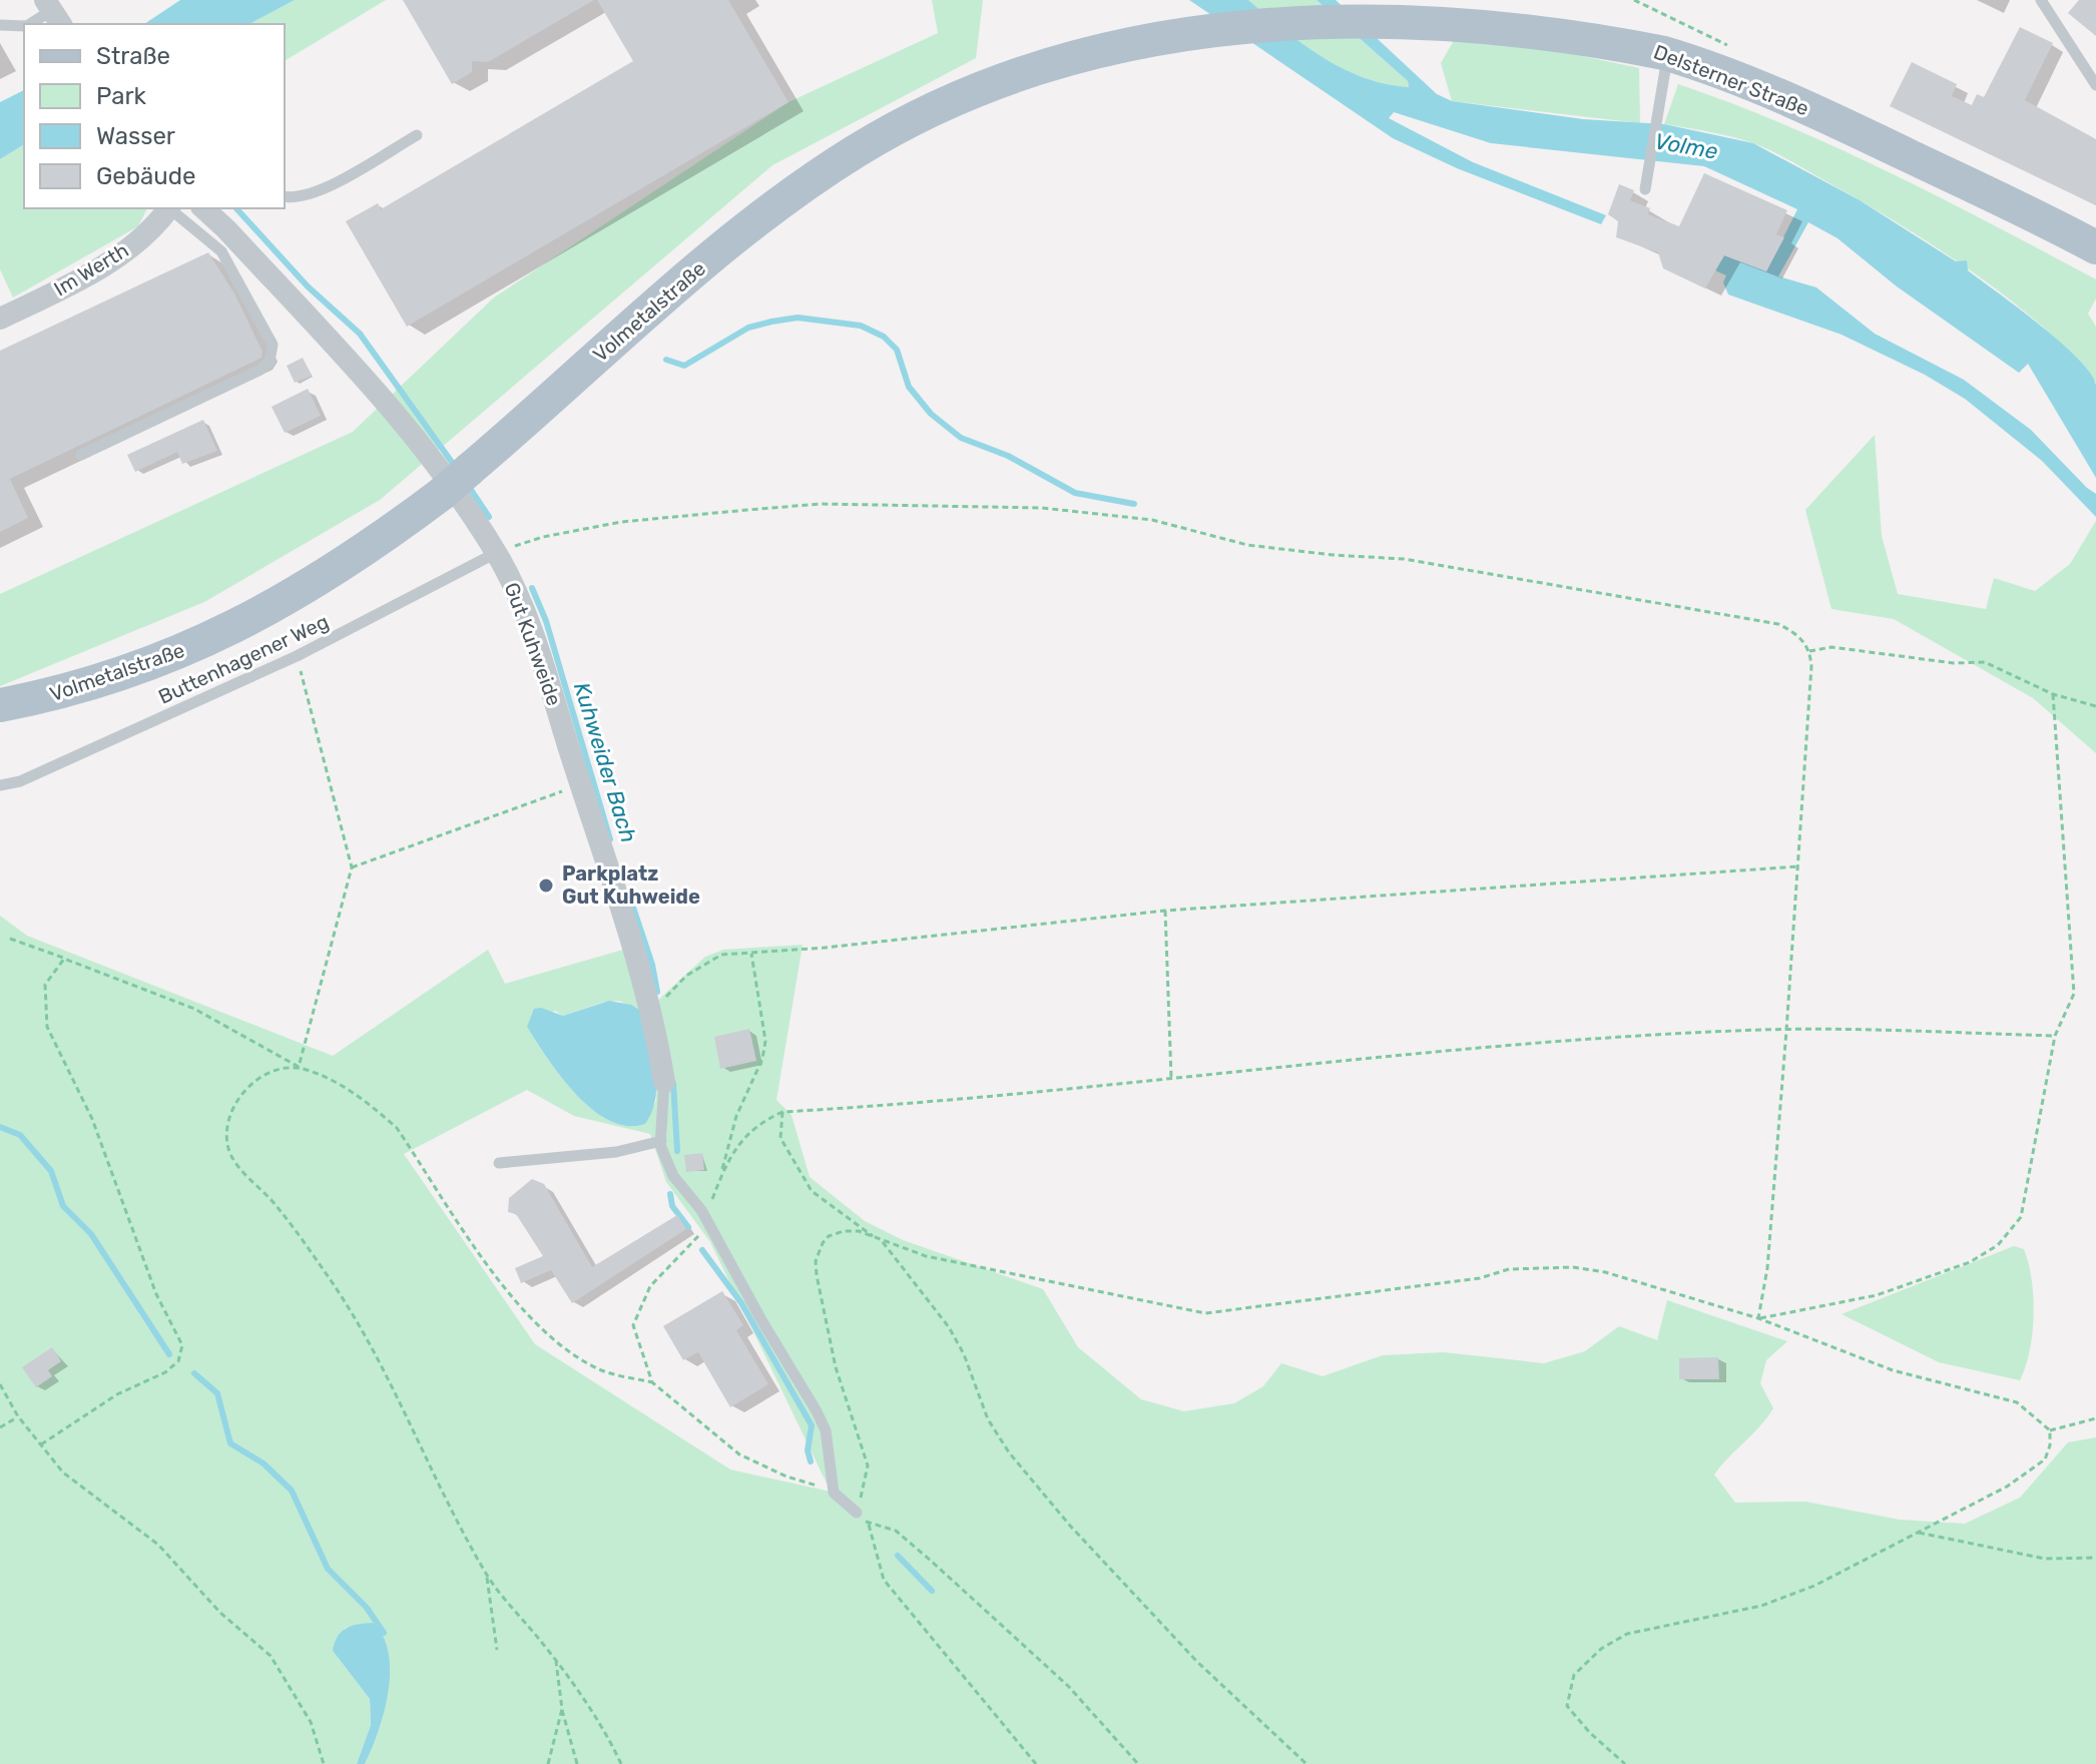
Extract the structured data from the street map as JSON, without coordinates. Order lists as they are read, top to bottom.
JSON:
{
  "streets": {
    "main road": ["Delsterner Straße", "Volmetalstraße"],
    "street": ["Im Werth", "Gut Kuhweide"],
    "lane": ["Buttenhagener Weg"]
  },
  "crossings": [
    ["Delsterner Straße", "Volmetalstraße"],
    ["Gut Kuhweide", "Buttenhagener Weg"]
  ],
  "water": ["Volme", "Kuhweider Bach"],
  "places": ["Parkplatz Gut Kuhweide"],
  "legend": [
    "Straße",
    "Park",
    "Wasser",
    "Gebäude"
  ]
}
